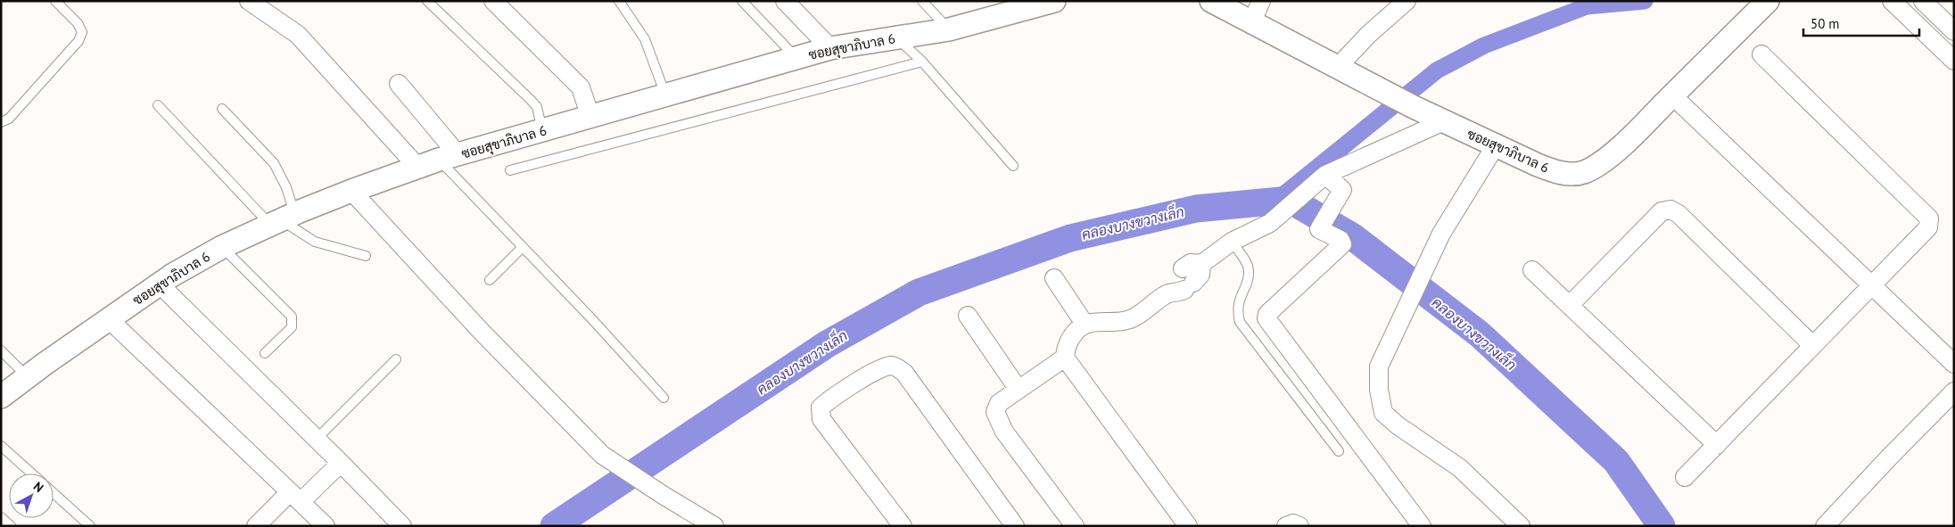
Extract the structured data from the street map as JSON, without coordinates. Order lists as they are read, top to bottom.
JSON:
{
  "streets": {
    "street": ["ซอยสุขาภิบาล 6"]
  },
  "water": ["คลองบางขวางเล็ก"],
  "scale_bar": "50 m",
  "north": "top right"
}
